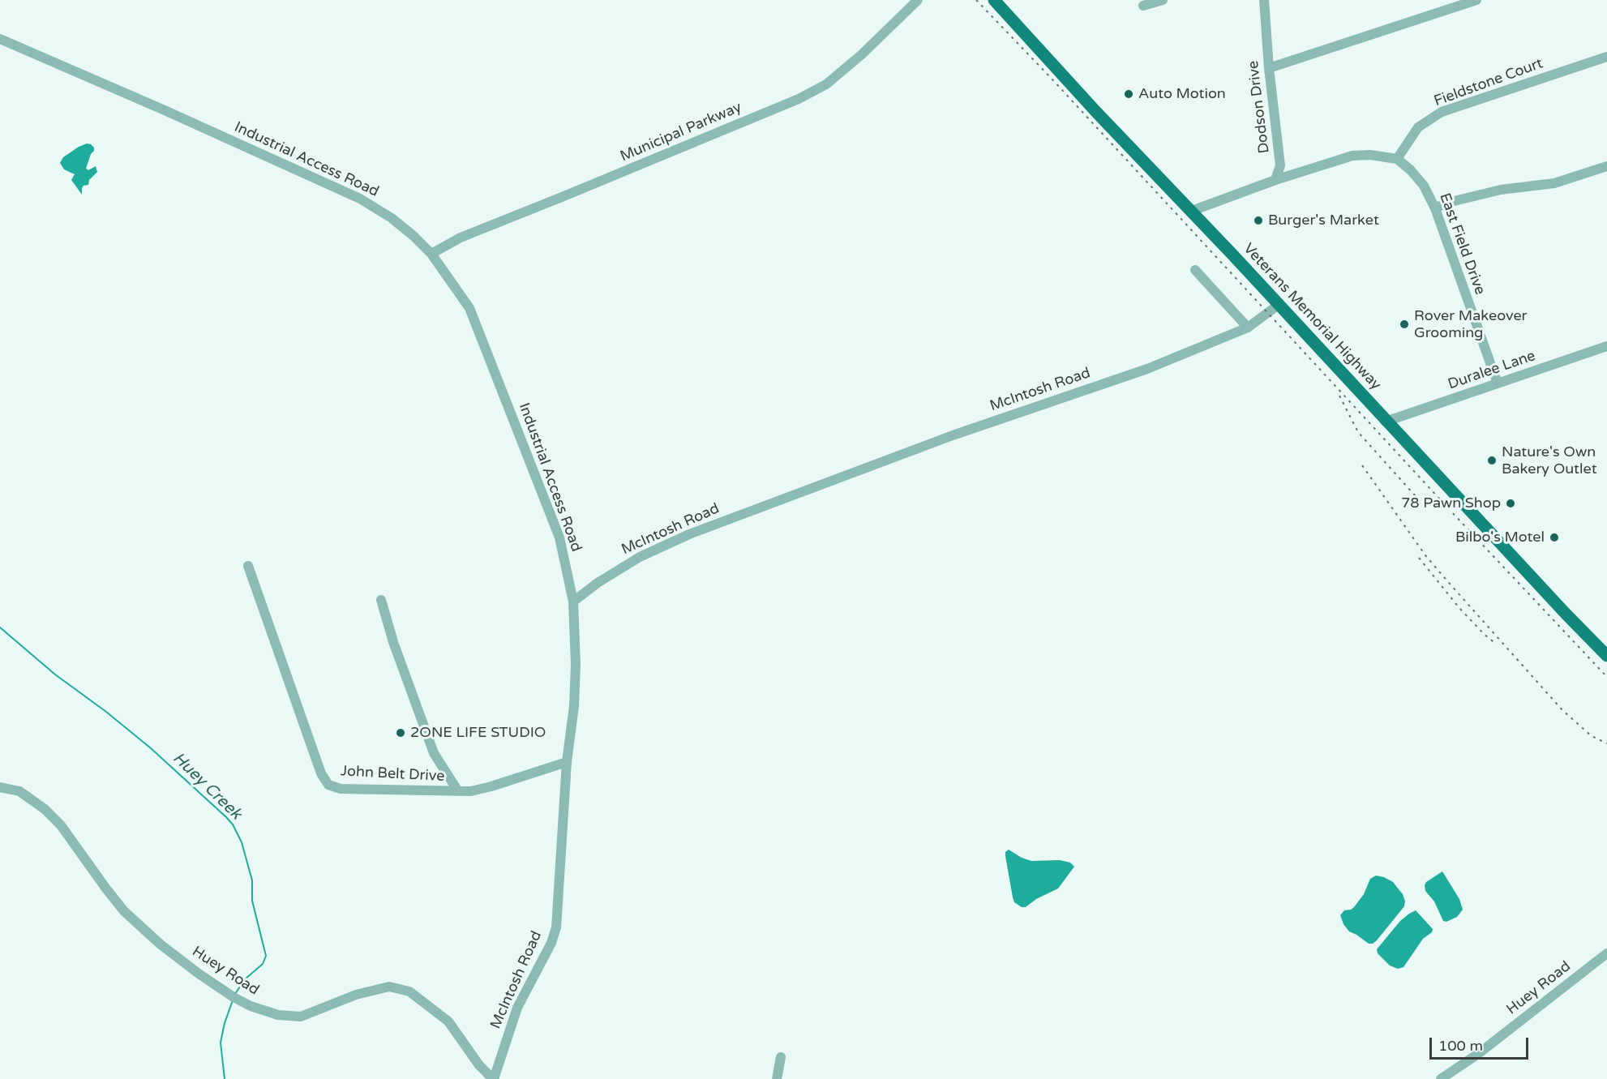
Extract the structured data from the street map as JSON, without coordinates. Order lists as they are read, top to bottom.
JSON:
{
  "streets": {
    "main road": ["Veterans Memorial Highway"],
    "street": [
      "Fieldstone Court",
      "Dodson Drive",
      "Municipal Parkway",
      "Industrial Access Road",
      "East Field Drive",
      "Duralee Lane",
      "McIntosh Road",
      "John Belt Drive",
      "Huey Road"
    ]
  },
  "crossings": [
    ["Fieldstone Court", "East Field Drive"],
    ["Municipal Parkway", "Industrial Access Road"],
    ["Industrial Access Road", "McIntosh Road"],
    ["East Field Drive", "Duralee Lane"],
    ["Veterans Memorial Highway", "Duralee Lane"],
    ["Veterans Memorial Highway", "McIntosh Road"],
    ["McIntosh Road", "John Belt Drive"],
    ["McIntosh Road", "Huey Road"]
  ],
  "water": ["Huey Creek"],
  "places": [
    "Auto Motion",
    "Burger's Market",
    "Rover Makeover Grooming",
    "Nature's Own Bakery Outlet",
    "78 Pawn Shop",
    "Bilbo's Motel",
    "2ONE LIFE STUDIO"
  ],
  "scale_bar": "100 m"
}
